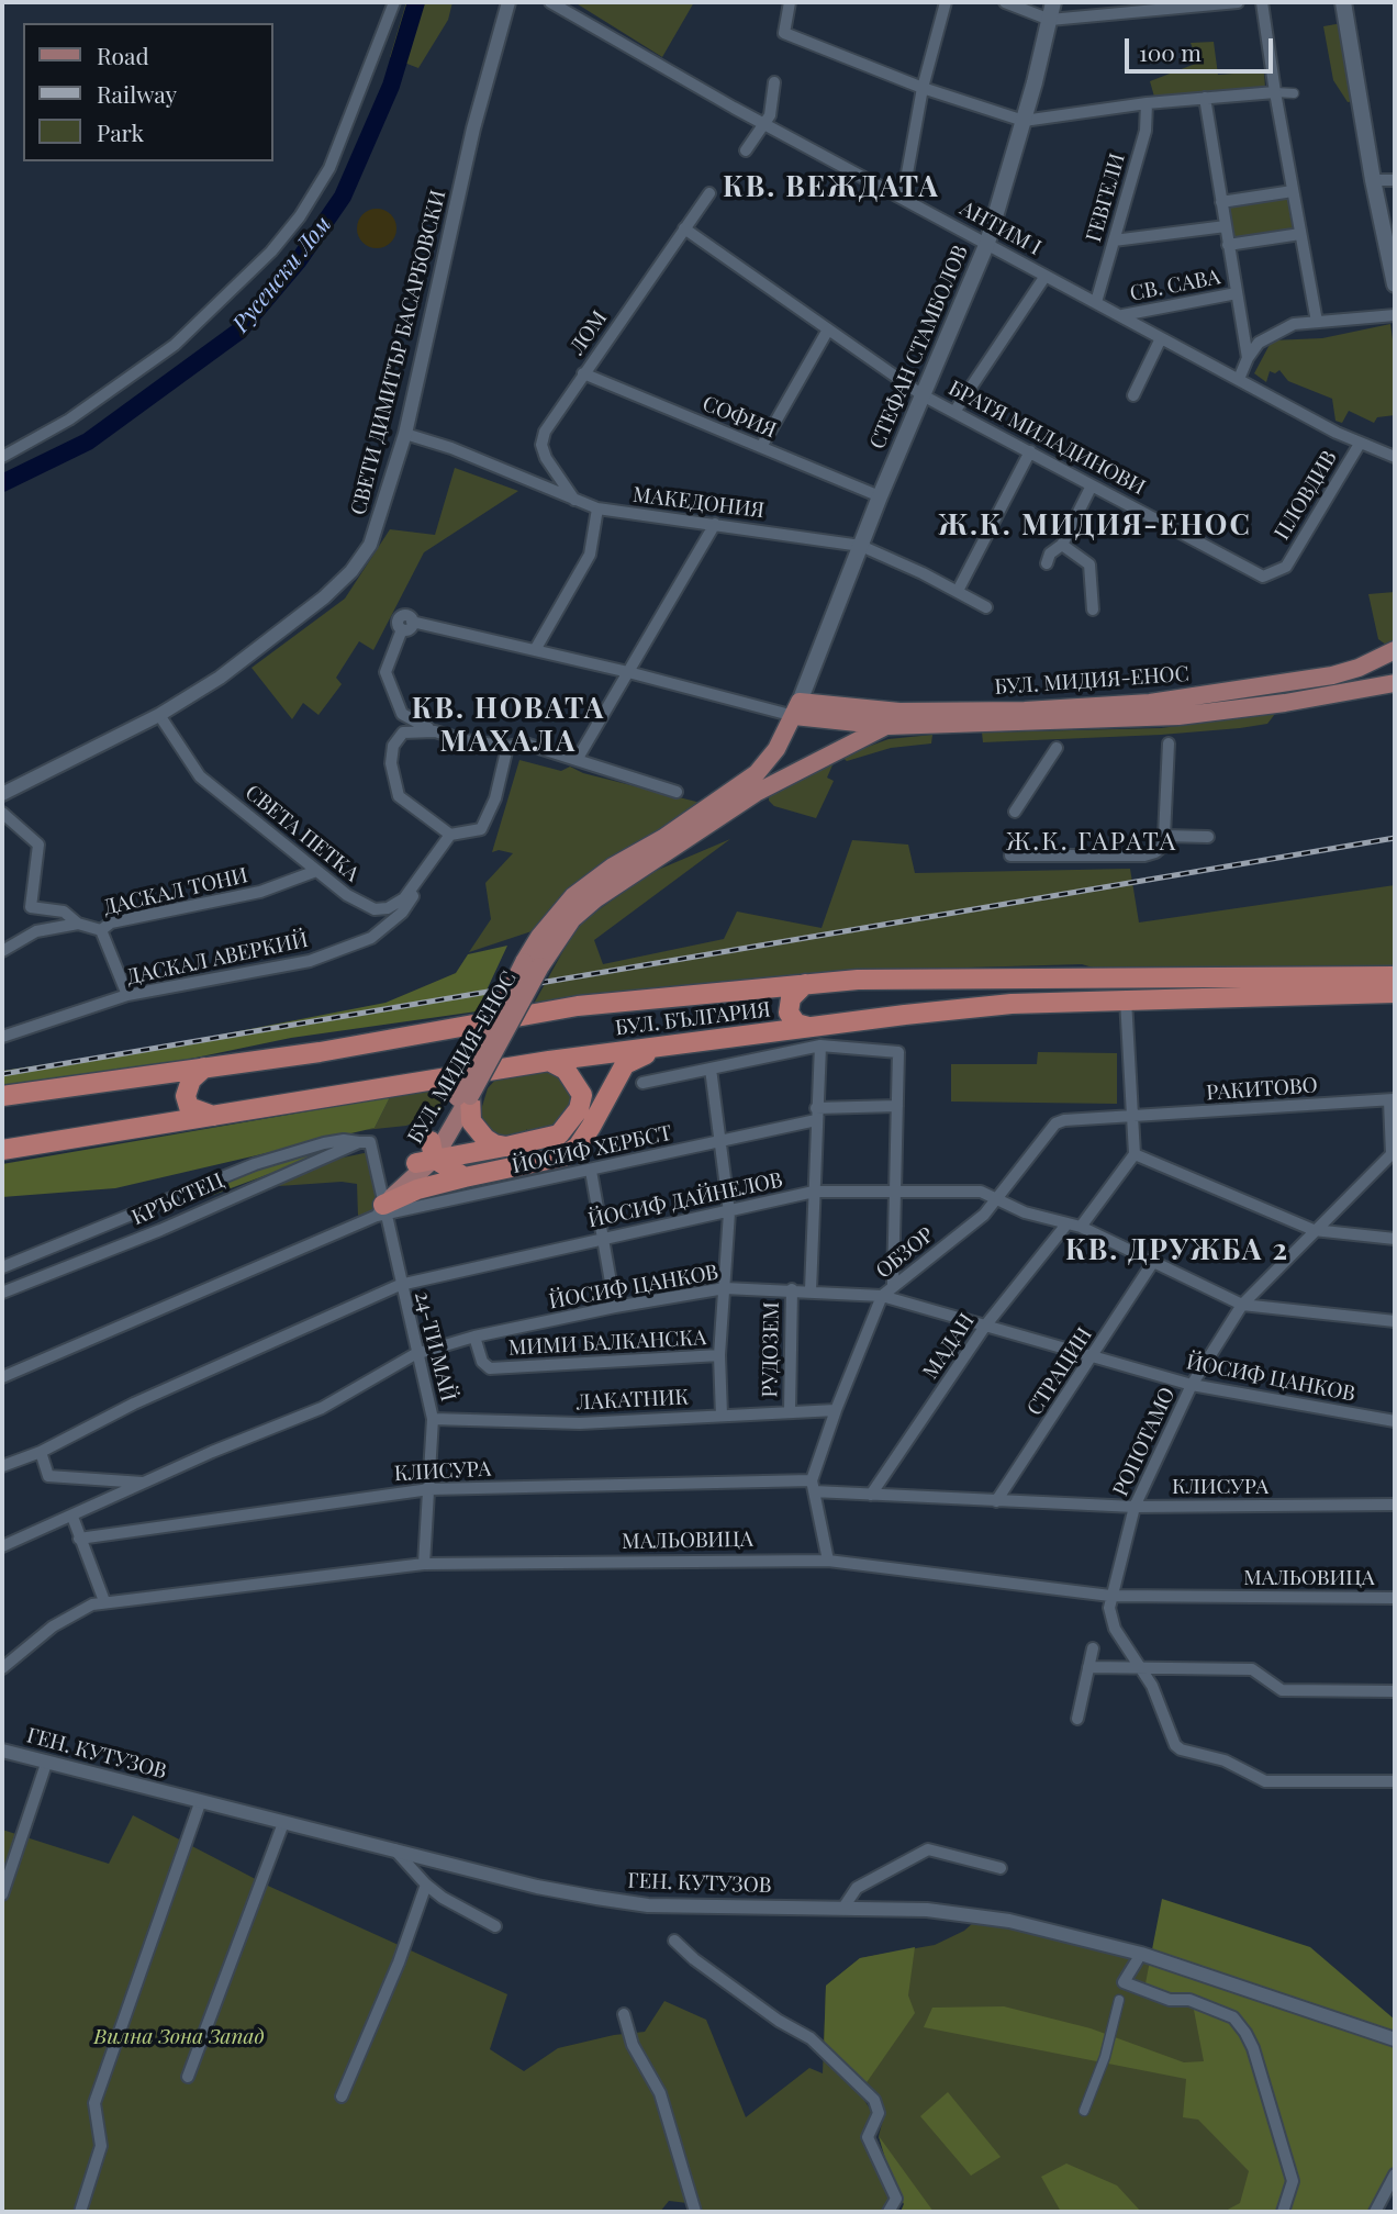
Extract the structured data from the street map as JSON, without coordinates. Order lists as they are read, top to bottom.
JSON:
{
  "streets": {
    "highway": ["БУЛ. БЪЛГАРИЯ"],
    "main road": ["СТЕФАН СТАМБОЛОВ", "БУЛ. МИДИЯ-ЕНОС"],
    "street": [
      "ГЕВГЕЛИ",
      "АНТИМ I",
      "СВ. САВА",
      "ЛОМ",
      "СВЕТИ ДИМИТЪР БАСАРБОВСКИ",
      "СОФИЯ",
      "БРАТЯ МИЛАДИНОВИ",
      "ПЛОВДИВ",
      "МАКЕДОНИЯ",
      "СВЕТА ПЕТКА",
      "ДАСКАЛ ТОНИ",
      "ДАСКАЛ АВЕРКИЙ",
      "РАКИТОВО",
      "ЙОСИФ ХЕРБСТ",
      "КРЪСТЕЦ",
      "ЙОСИФ ДАЙНЕЛОВ",
      "ОБЗОР",
      "ЙОСИФ ЦАНКОВ",
      "МИМИ БАЛКАНСКА",
      "24-ТИ МАЙ",
      "МАДАН",
      "РУДОЗЕМ",
      "СТРАЦИН",
      "ЛАКАТНИК",
      "РОПОТАМО",
      "КЛИСУРА",
      "МАЛЬОВИЦА",
      "ГЕН. КУТУЗОВ"
    ]
  },
  "crossings": [
    ["ГЕВГЕЛИ", "АНТИМ I"],
    ["АНТИМ I", "СВ. САВА"],
    ["АНТИМ I", "СТЕФАН СТАМБОЛОВ"],
    ["АНТИМ I", "ПЛОВДИВ"],
    ["ЛОМ", "СОФИЯ"],
    ["ЛОМ", "БРАТЯ МИЛАДИНОВИ"],
    ["ЛОМ", "МАКЕДОНИЯ"],
    ["СТЕФАН СТАМБОЛОВ", "СОФИЯ"],
    ["СТЕФАН СТАМБОЛОВ", "БРАТЯ МИЛАДИНОВИ"],
    ["СТЕФАН СТАМБОЛОВ", "МАКЕДОНИЯ"],
    ["СТЕФАН СТАМБОЛОВ", "БУЛ. МИДИЯ-ЕНОС"],
    ["СВЕТИ ДИМИТЪР БАСАРБОВСКИ", "МАКЕДОНИЯ"],
    ["СВЕТИ ДИМИТЪР БАСАРБОВСКИ", "СВЕТА ПЕТКА"],
    ["БРАТЯ МИЛАДИНОВИ", "ПЛОВДИВ"],
    ["БУЛ. МИДИЯ-ЕНОС", "ЙОСИФ ХЕРБСТ"],
    ["БУЛ. МИДИЯ-ЕНОС", "24-ТИ МАЙ"],
    ["СВЕТА ПЕТКА", "ДАСКАЛ ТОНИ"],
    ["СВЕТА ПЕТКА", "ДАСКАЛ АВЕРКИЙ"],
    ["РАКИТОВО", "ОБЗОР"],
    ["РАКИТОВО", "РОПОТАМО"],
    ["ЙОСИФ ХЕРБСТ", "24-ТИ МАЙ"],
    ["ЙОСИФ ХЕРБСТ", "РУДОЗЕМ"],
    ["КРЪСТЕЦ", "24-ТИ МАЙ"],
    ["ЙОСИФ ДАЙНЕЛОВ", "ОБЗОР"],
    ["ЙОСИФ ДАЙНЕЛОВ", "24-ТИ МАЙ"],
    ["ЙОСИФ ДАЙНЕЛОВ", "МАДАН"],
    ["ЙОСИФ ДАЙНЕЛОВ", "РУДОЗЕМ"],
    ["ЙОСИФ ДАЙНЕЛОВ", "СТРАЦИН"],
    ["ЙОСИФ ДАЙНЕЛОВ", "РОПОТАМО"],
    ["ОБЗОР", "ЙОСИФ ЦАНКОВ"],
    ["ОБЗОР", "ЛАКАТНИК"],
    ["ОБЗОР", "КЛИСУРА"],
    ["ЙОСИФ ЦАНКОВ", "МИМИ БАЛКАНСКА"],
    ["ЙОСИФ ЦАНКОВ", "24-ТИ МАЙ"],
    ["ЙОСИФ ЦАНКОВ", "МАДАН"],
    ["ЙОСИФ ЦАНКОВ", "РУДОЗЕМ"],
    ["ЙОСИФ ЦАНКОВ", "СТРАЦИН"],
    ["ЙОСИФ ЦАНКОВ", "РОПОТАМО"],
    ["24-ТИ МАЙ", "ЛАКАТНИК"],
    ["24-ТИ МАЙ", "КЛИСУРА"],
    ["24-ТИ МАЙ", "МАЛЬОВИЦА"],
    ["МАДАН", "КЛИСУРА"],
    ["РУДОЗЕМ", "ЛАКАТНИК"],
    ["СТРАЦИН", "КЛИСУРА"],
    ["РОПОТАМО", "КЛИСУРА"],
    ["РОПОТАМО", "МАЛЬОВИЦА"]
  ],
  "districts": [
    "КВ. ВЕЖДАТА",
    "Ж.К. МИДИЯ-ЕНОС",
    "КВ. НОВАТА МАХАЛА",
    "Ж.К. ГАРАТА",
    "КВ. ДРУЖБА 2"
  ],
  "water": ["Русенски Лом"],
  "parks": ["Вилна Зона Запад"],
  "legend": ["Road", "Railway", "Park"],
  "scale_bar": "100 m"
}
